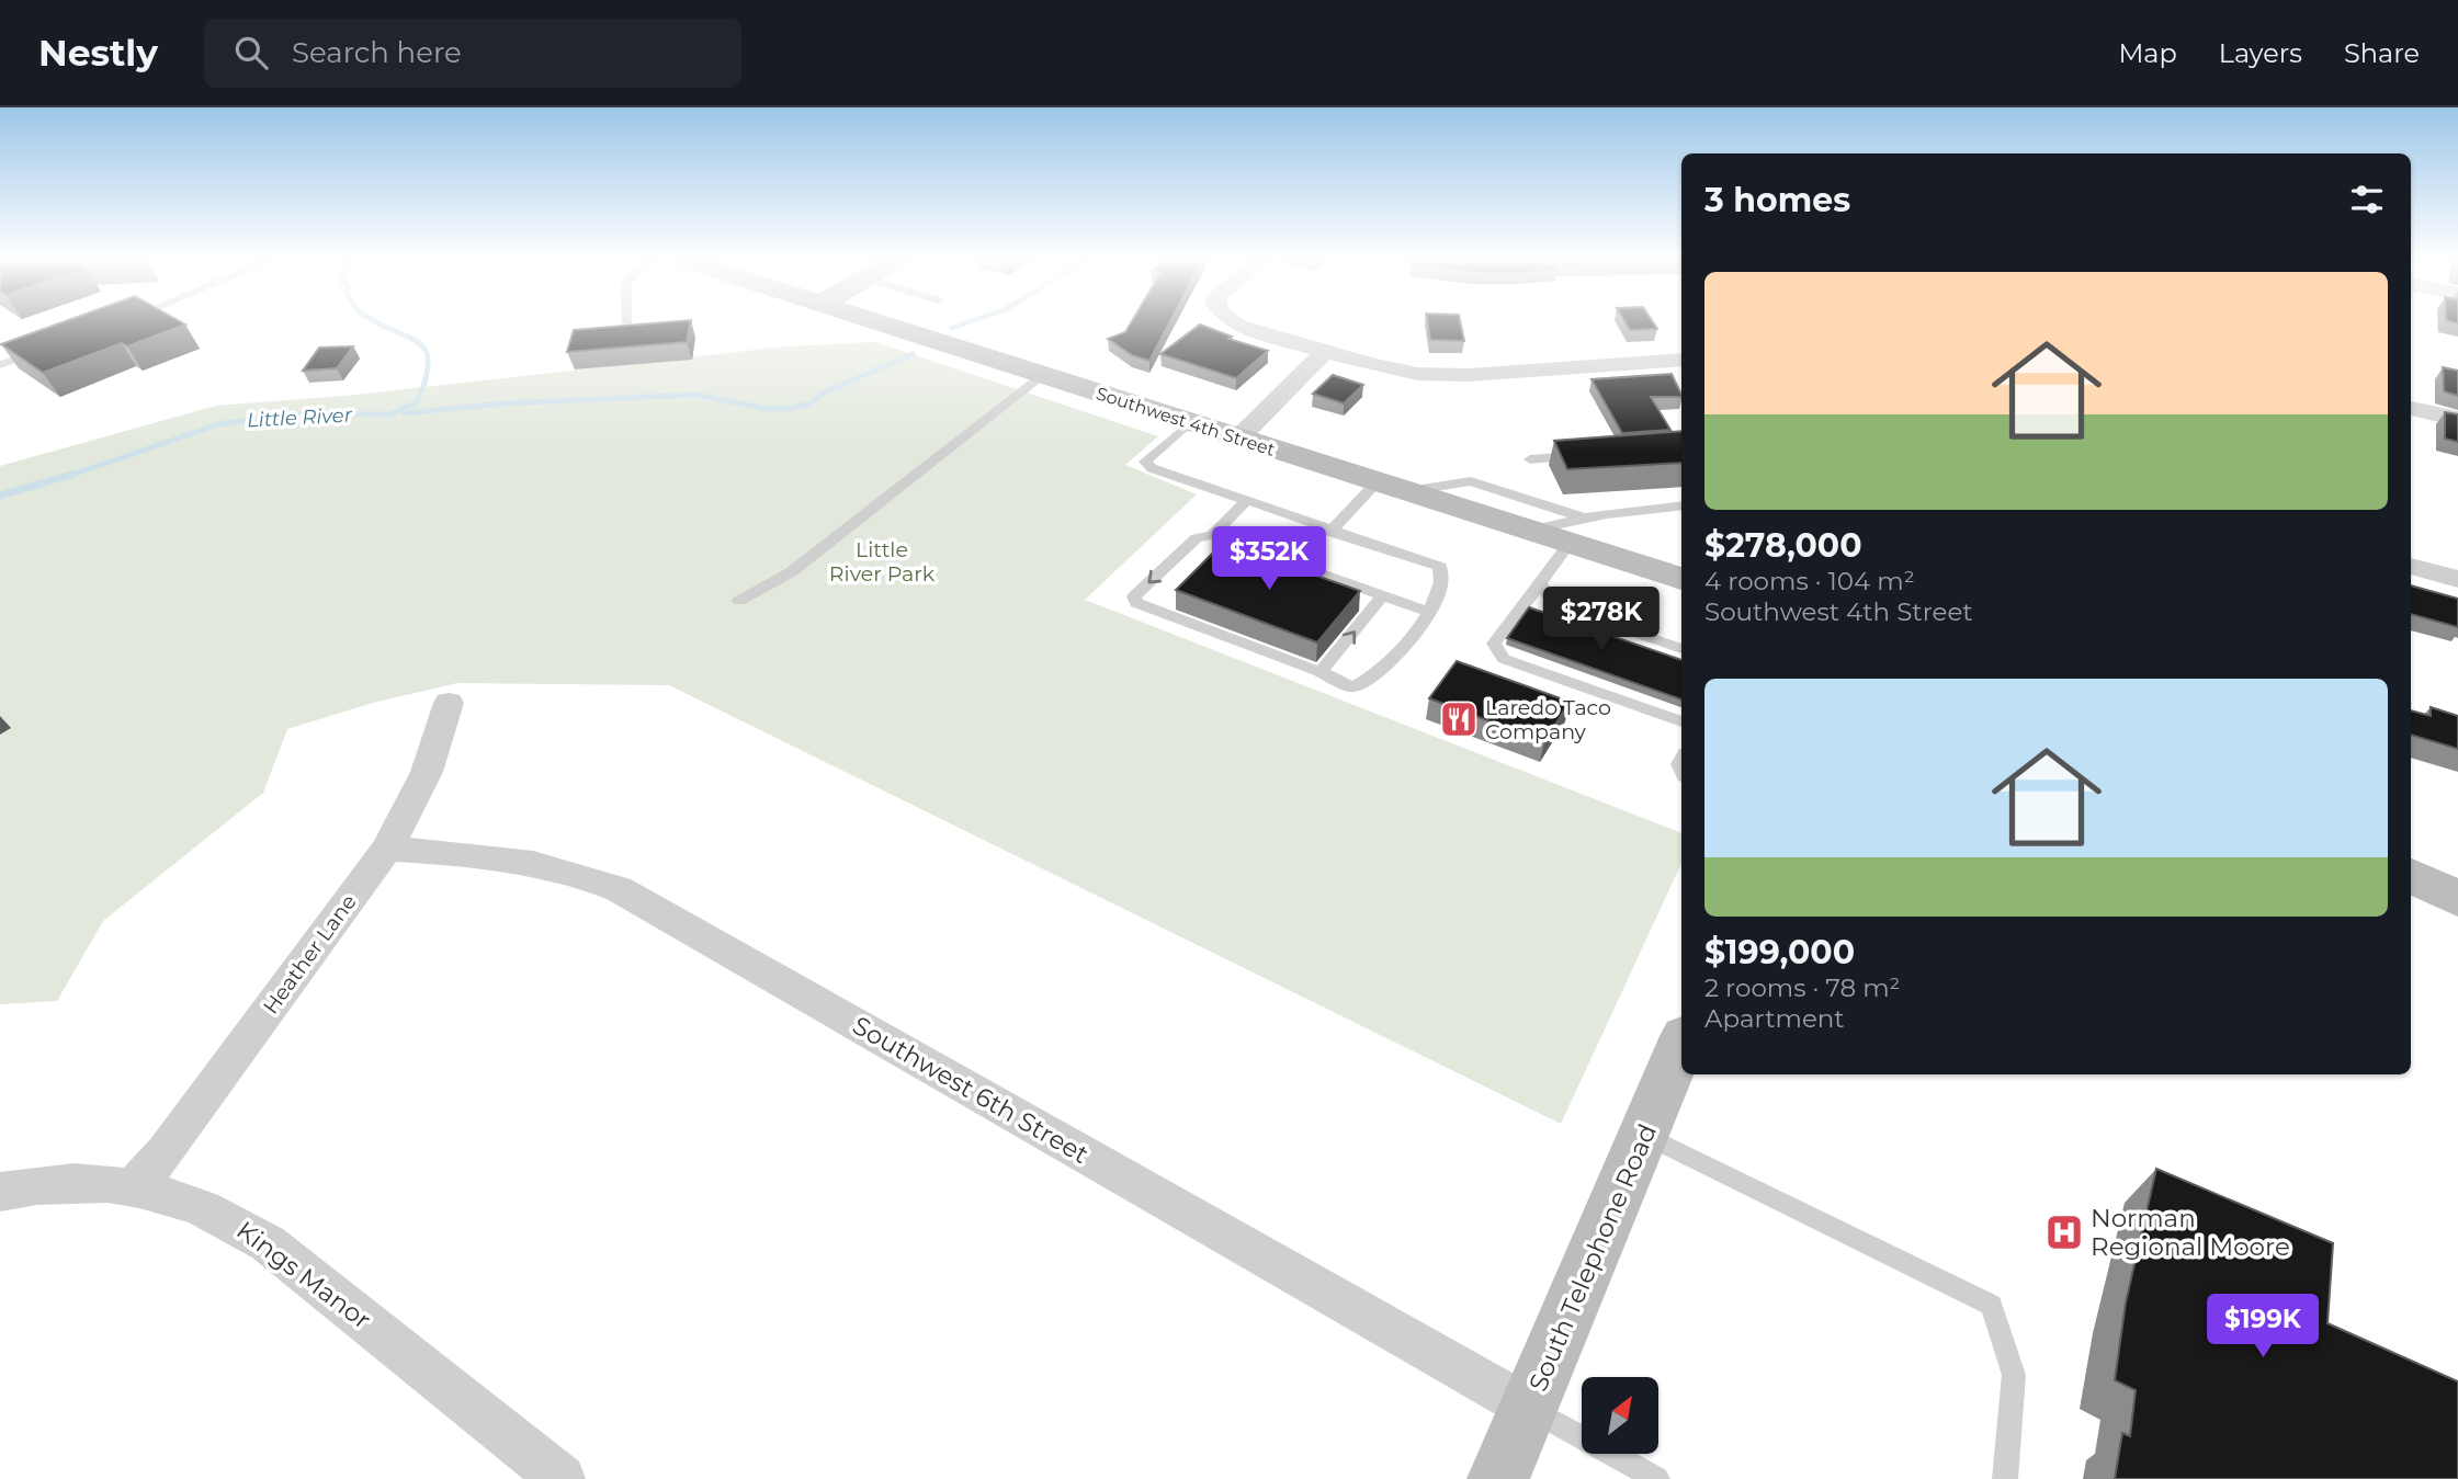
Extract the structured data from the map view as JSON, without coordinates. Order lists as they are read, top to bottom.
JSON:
{
  "streets": {
    "main road": ["Southwest 4th Street", "South Telephone Road"],
    "street": ["Heather Lane", "Southwest 6th Street", "Kings Manor"]
  },
  "crossings": [
    ["Heather Lane", "Southwest 6th Street"],
    ["Heather Lane", "Kings Manor"],
    ["Southwest 6th Street", "South Telephone Road"]
  ],
  "water": ["Little River"],
  "parks": ["Little River Park"],
  "places": {
    "restaurant": ["Laredo Taco Company"],
    "hospital": ["Norman Regional Moore"]
  },
  "north": "top right",
  "page": {
    "header": "Nestly",
    "search": "Search here",
    "nav": ["Map", "Layers", "Share"],
    "heading": "3 homes",
    "list": [
      {
        "name": "$278,000",
        "note": "4 rooms · 104 m² · Southwest 4th Street"
      },
      {
        "name": "$199,000",
        "note": "2 rooms · 78 m² · Apartment"
      }
    ],
    "price": ["$352K", "$278K", "$199K"]
  }
}
